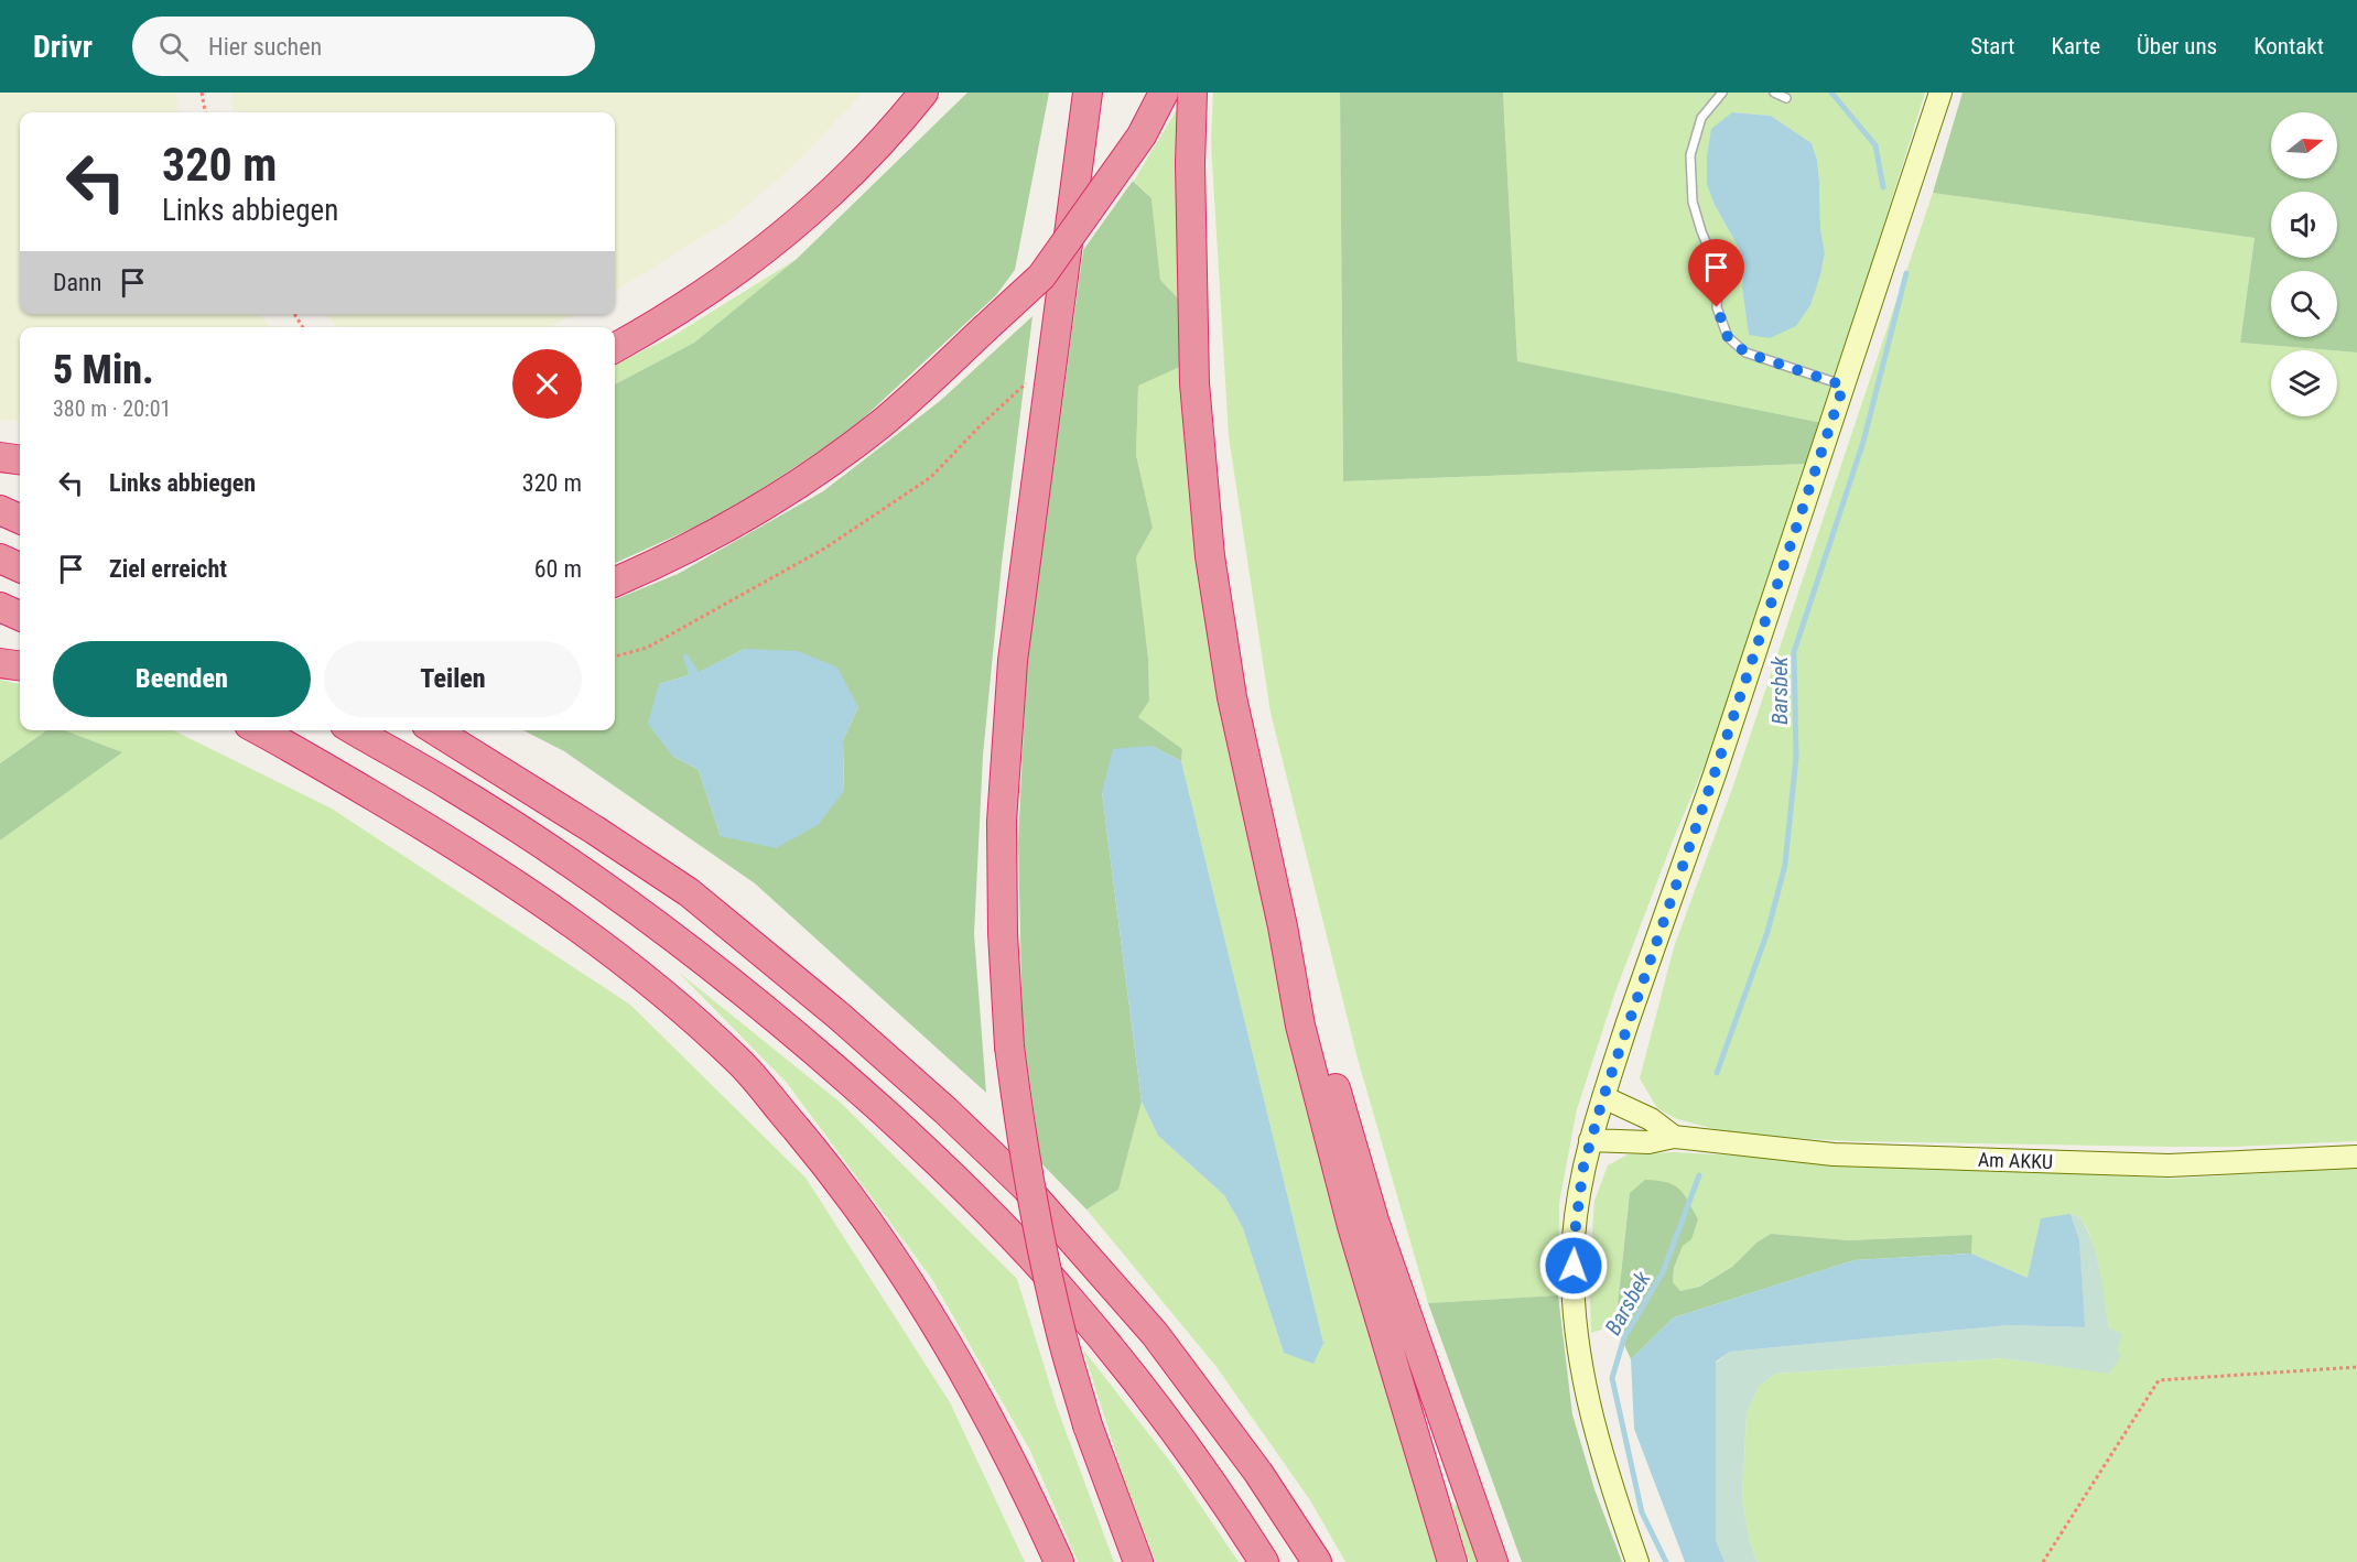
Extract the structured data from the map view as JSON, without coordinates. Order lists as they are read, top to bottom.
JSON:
{
  "streets": {
    "main road": ["Am AKKU"]
  },
  "water": ["Barsbek"],
  "north": "right",
  "page": {
    "header": "Drivr",
    "search": "Hier suchen",
    "nav": [
      "Start",
      "Karte",
      "Über uns",
      "Kontakt"
    ],
    "turn": ["320 m", "Links abbiegen"],
    "then": "Dann",
    "heading": ["5 Min.", "380 m · 20:01"],
    "list": [
      {
        "name": "Links abbiegen",
        "value": "320 m"
      },
      {
        "name": "Ziel erreicht",
        "value": "60 m"
      }
    ],
    "buttons": ["Beenden", "Teilen"]
  }
}
